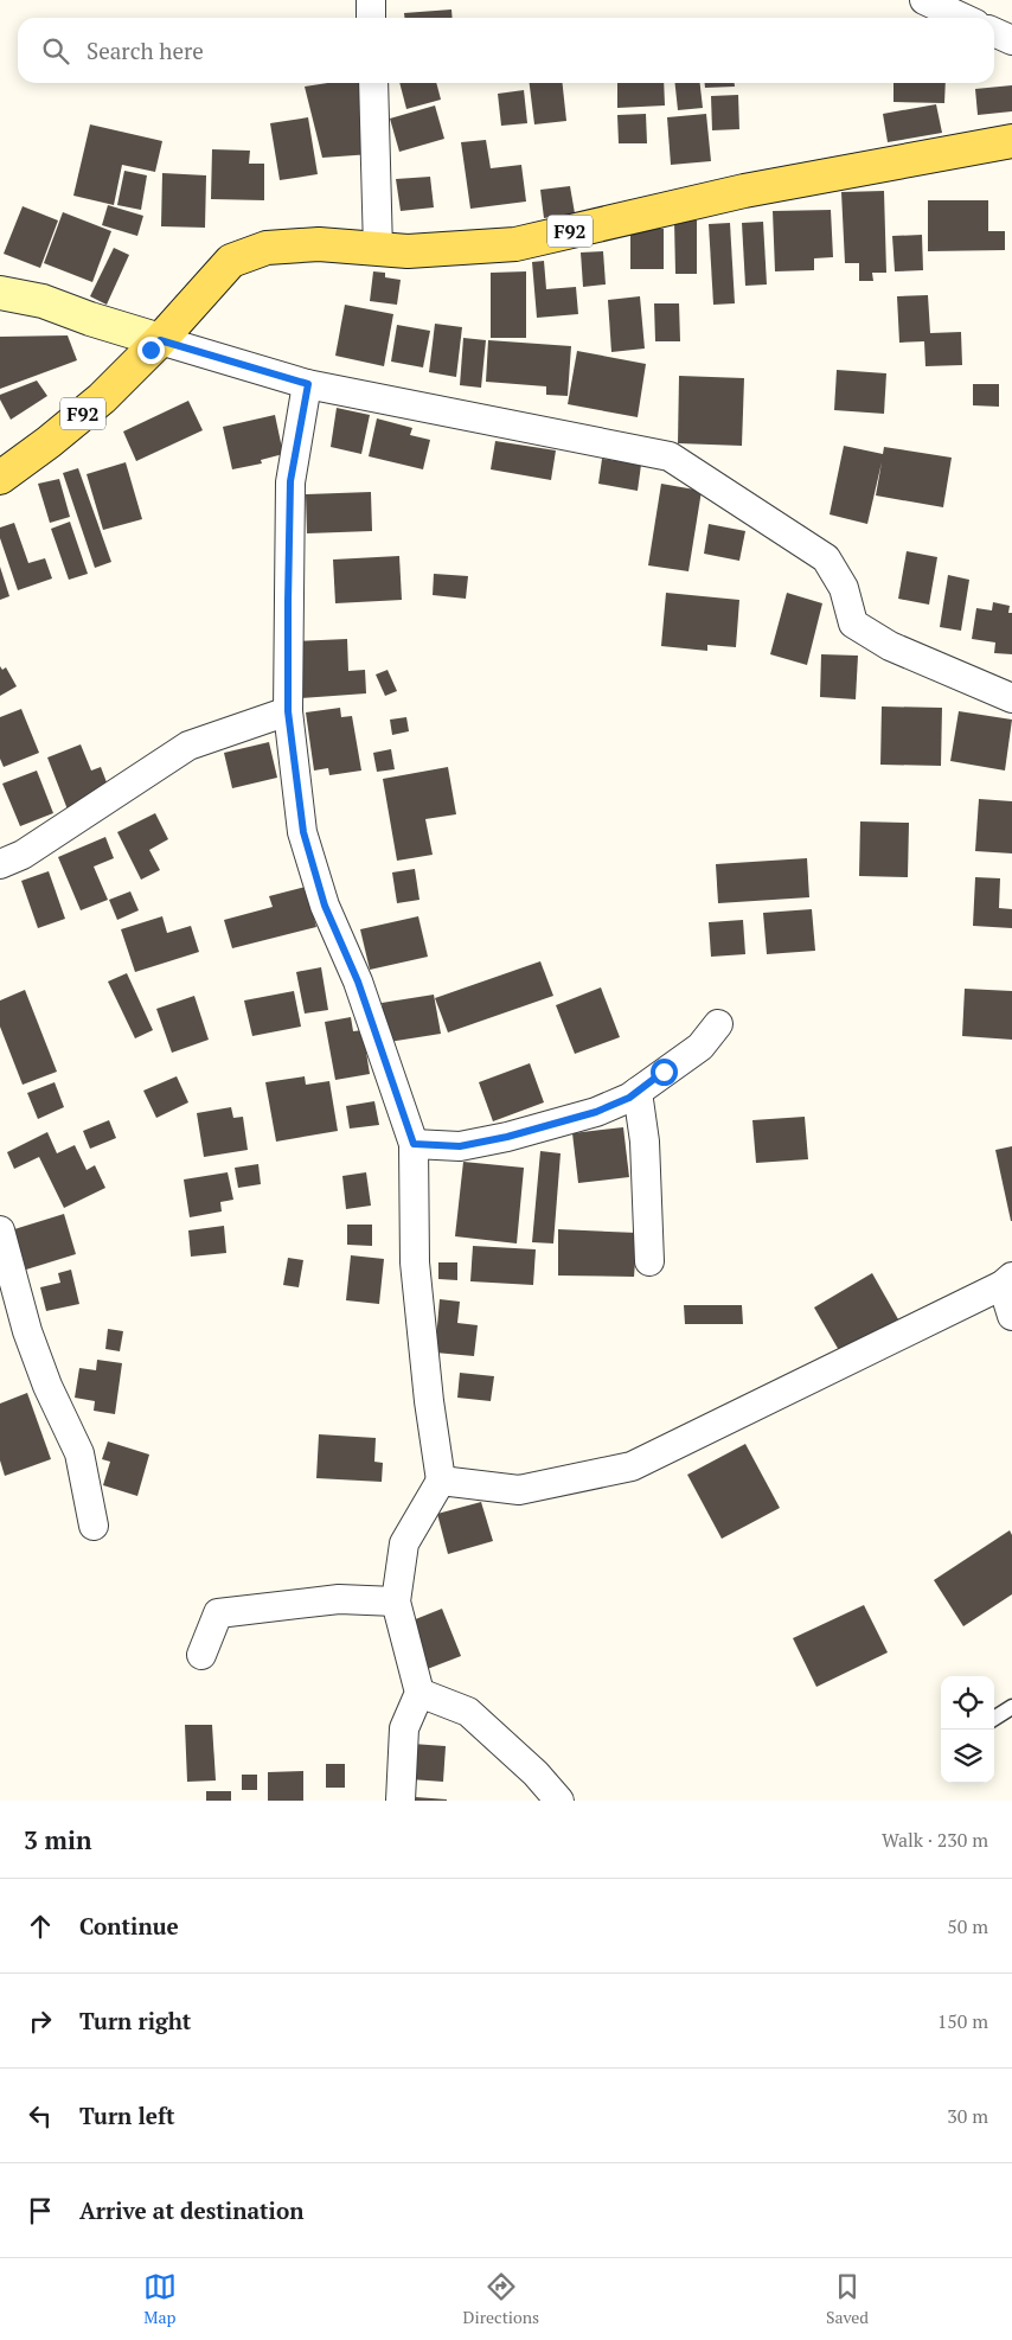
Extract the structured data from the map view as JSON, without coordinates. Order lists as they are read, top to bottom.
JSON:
{
  "streets": {
    "main road": ["F92"]
  },
  "page": {
    "search": "Search here",
    "heading": ["3 min", "Walk · 230 m"],
    "list": [
      ["Continue", "50 m"],
      ["Turn right", "150 m"],
      ["Turn left", "30 m"],
      "Arrive at destination"
    ],
    "nav": ["Map", "Directions", "Saved"]
  }
}
